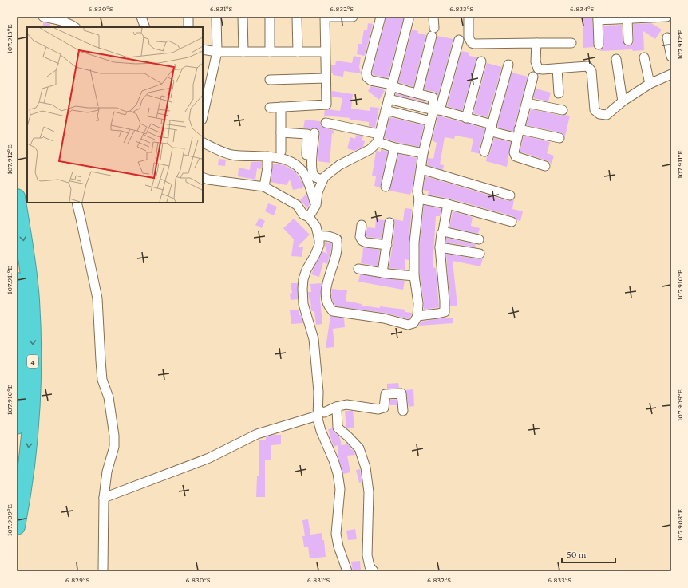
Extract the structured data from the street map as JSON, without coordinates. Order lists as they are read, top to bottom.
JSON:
{
  "streets": {
    "highway": ["4"]
  },
  "scale_bar": "50 m",
  "coordinates": [
    "6.830°S",
    "6.831°S",
    "6.832°S",
    "6.833°S",
    "6.834°S",
    "107.913°E",
    "107.912°E",
    "107.911°E",
    "107.910°E",
    "107.909°E",
    "107.908°E",
    "6.829°S"
  ]
}
